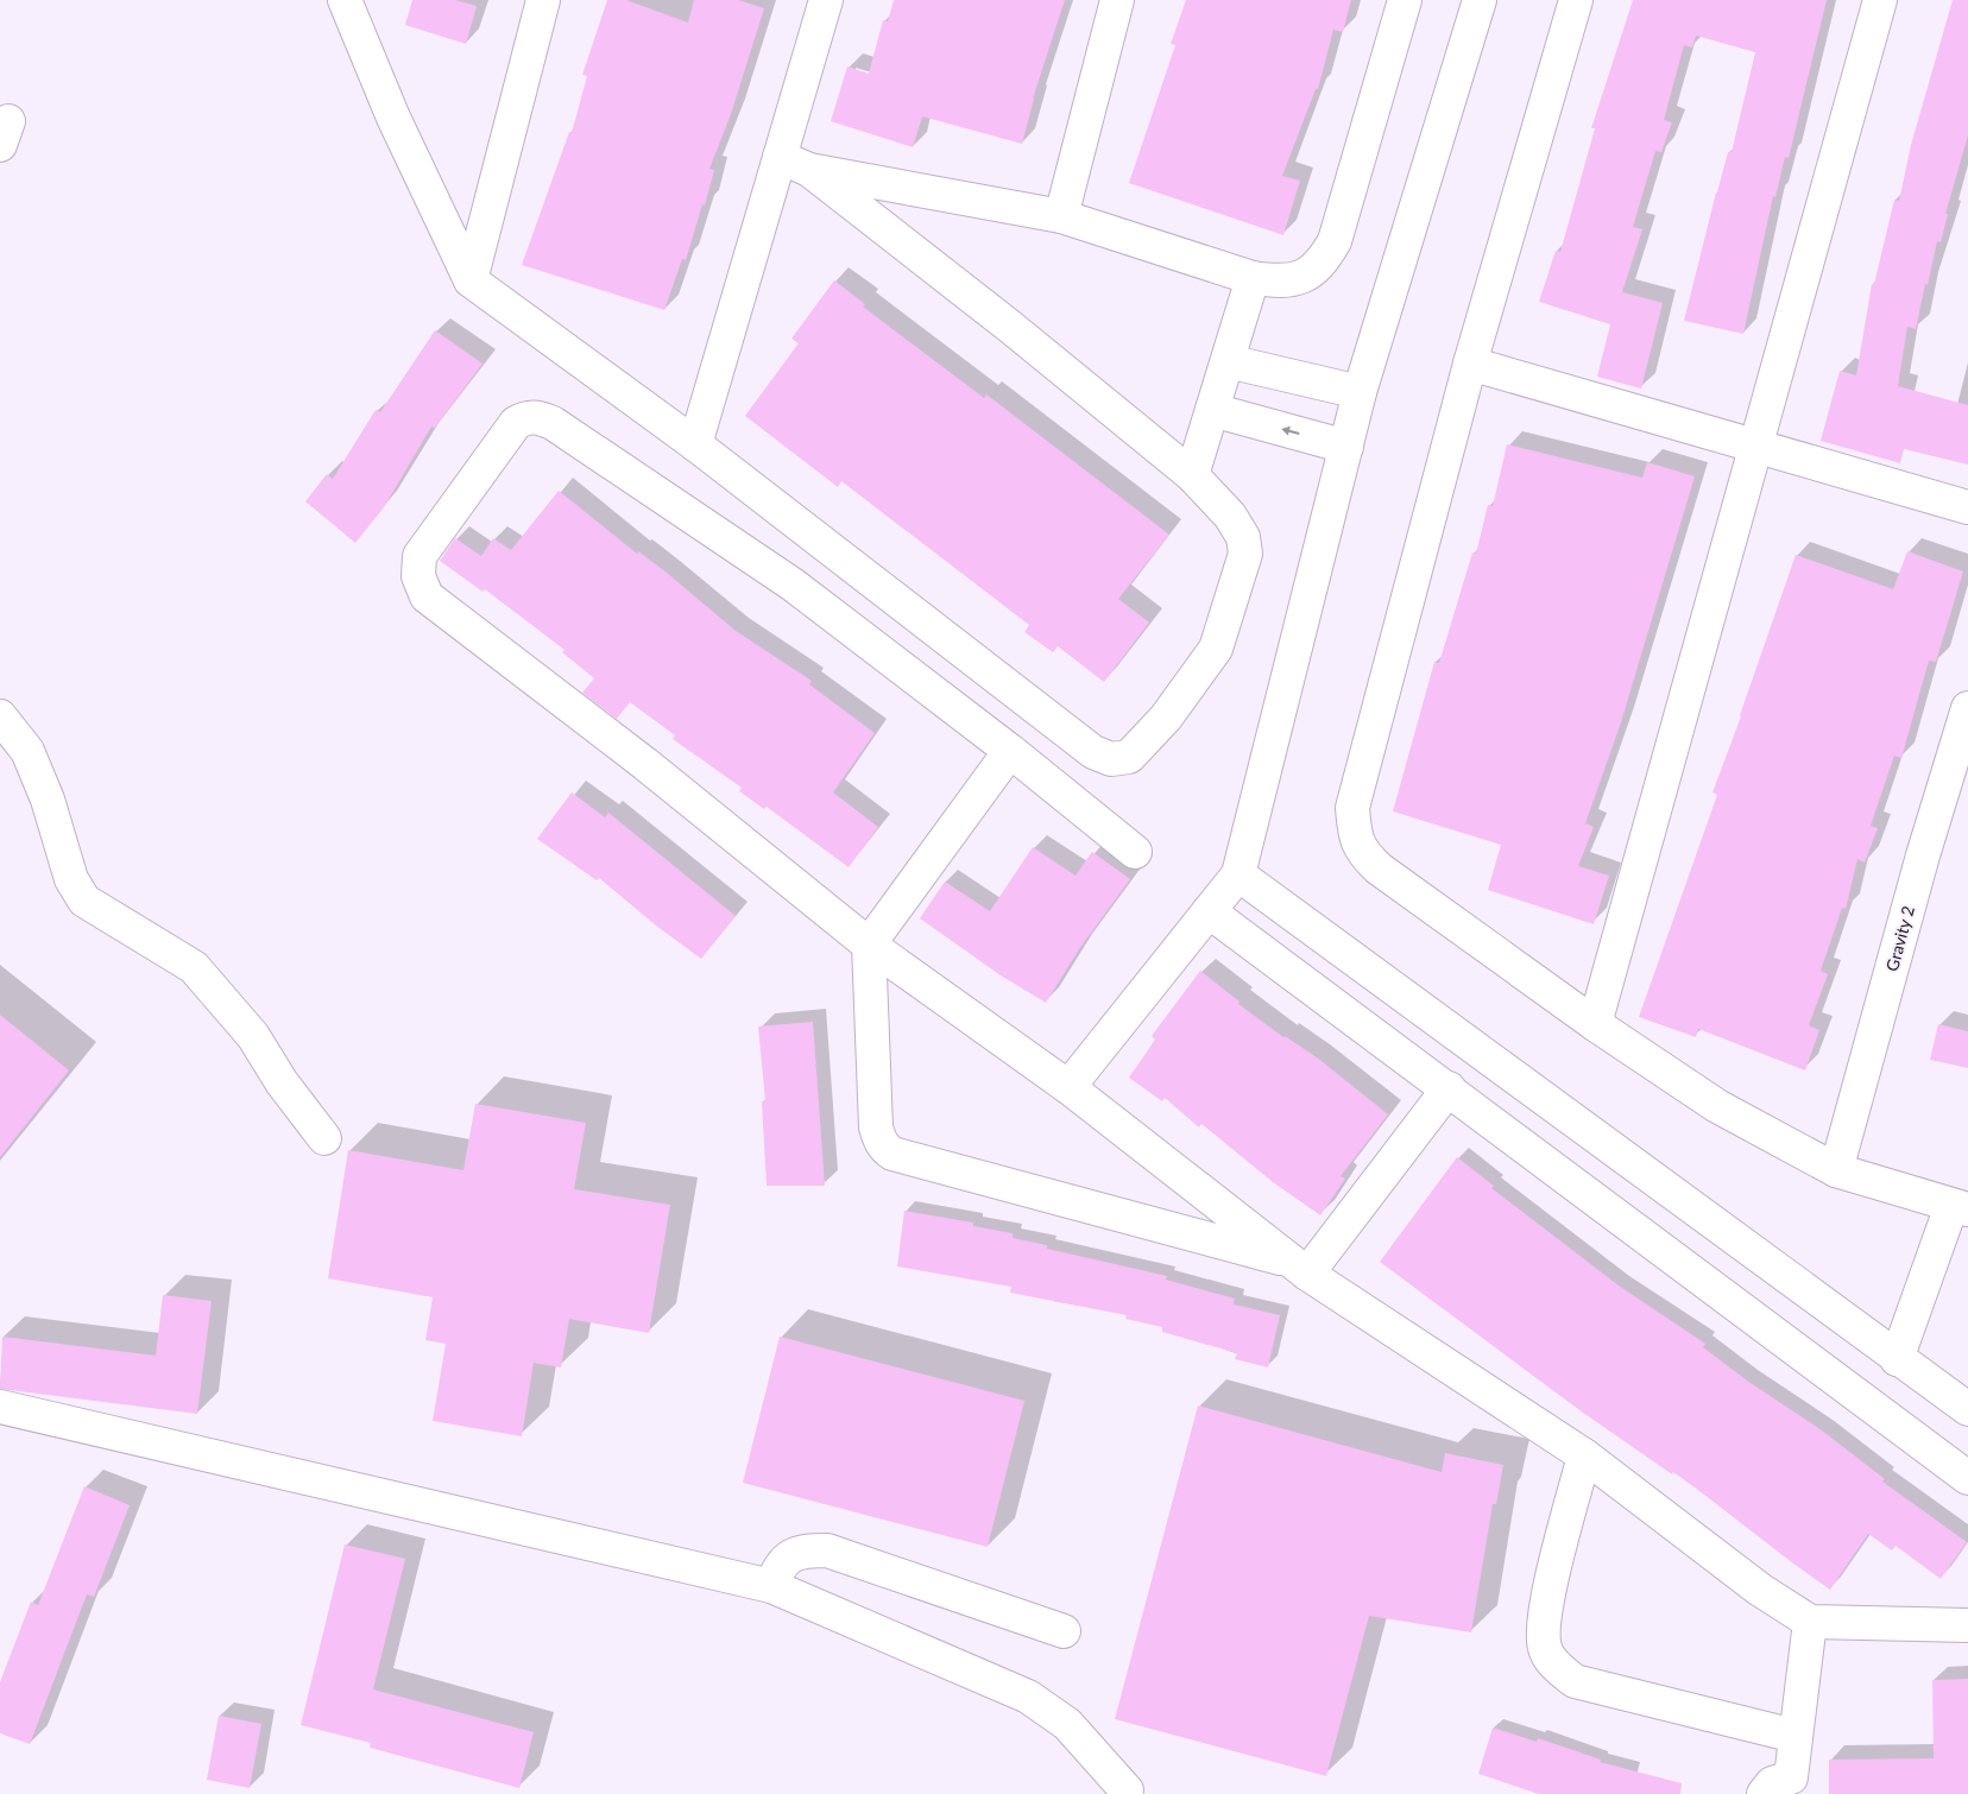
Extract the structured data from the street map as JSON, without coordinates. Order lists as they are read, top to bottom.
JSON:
{
  "streets": {
    "street": ["Gravity 2"]
  }
}
